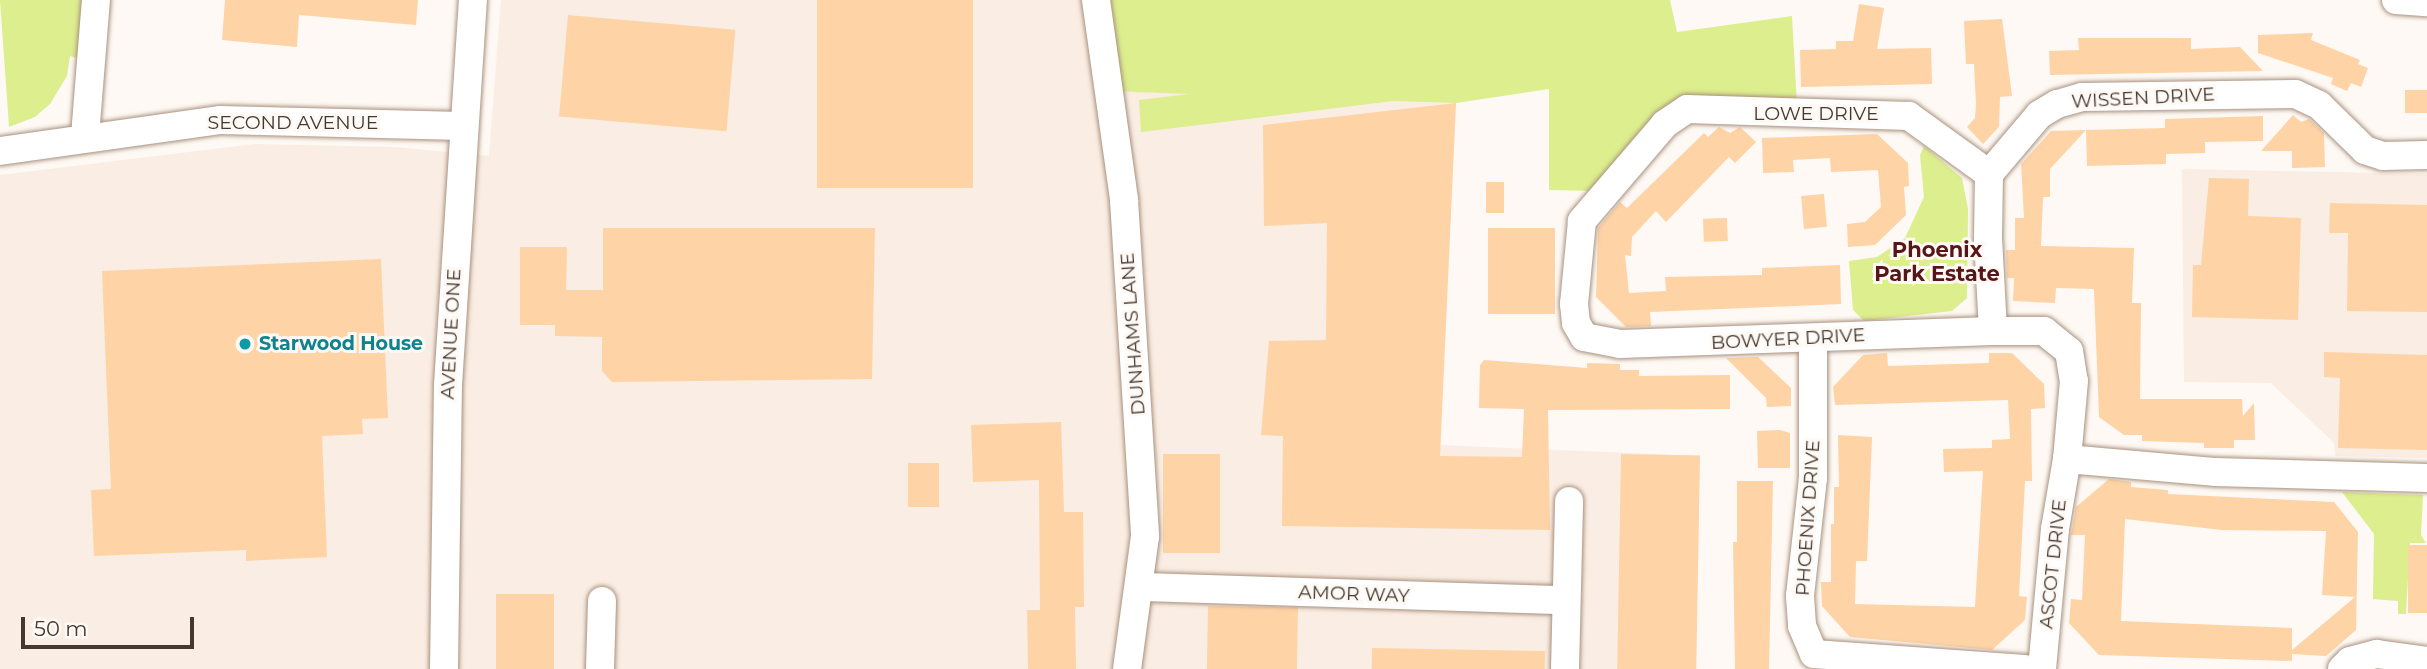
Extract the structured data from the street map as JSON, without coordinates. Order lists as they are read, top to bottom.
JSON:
{
  "streets": {
    "street": [
      "WISSEN DRIVE",
      "LOWE DRIVE",
      "SECOND AVENUE",
      "AVENUE ONE",
      "DUNHAMS LANE",
      "BOWYER DRIVE",
      "PHOENIX DRIVE",
      "ASCOT DRIVE",
      "AMOR WAY"
    ]
  },
  "crossings": [
    ["WISSEN DRIVE", "LOWE DRIVE"],
    ["LOWE DRIVE", "BOWYER DRIVE"],
    ["SECOND AVENUE", "AVENUE ONE"],
    ["DUNHAMS LANE", "AMOR WAY"],
    ["BOWYER DRIVE", "PHOENIX DRIVE"]
  ],
  "districts": ["Phoenix Park Estate"],
  "places": ["Starwood House"],
  "scale_bar": "50 m"
}
